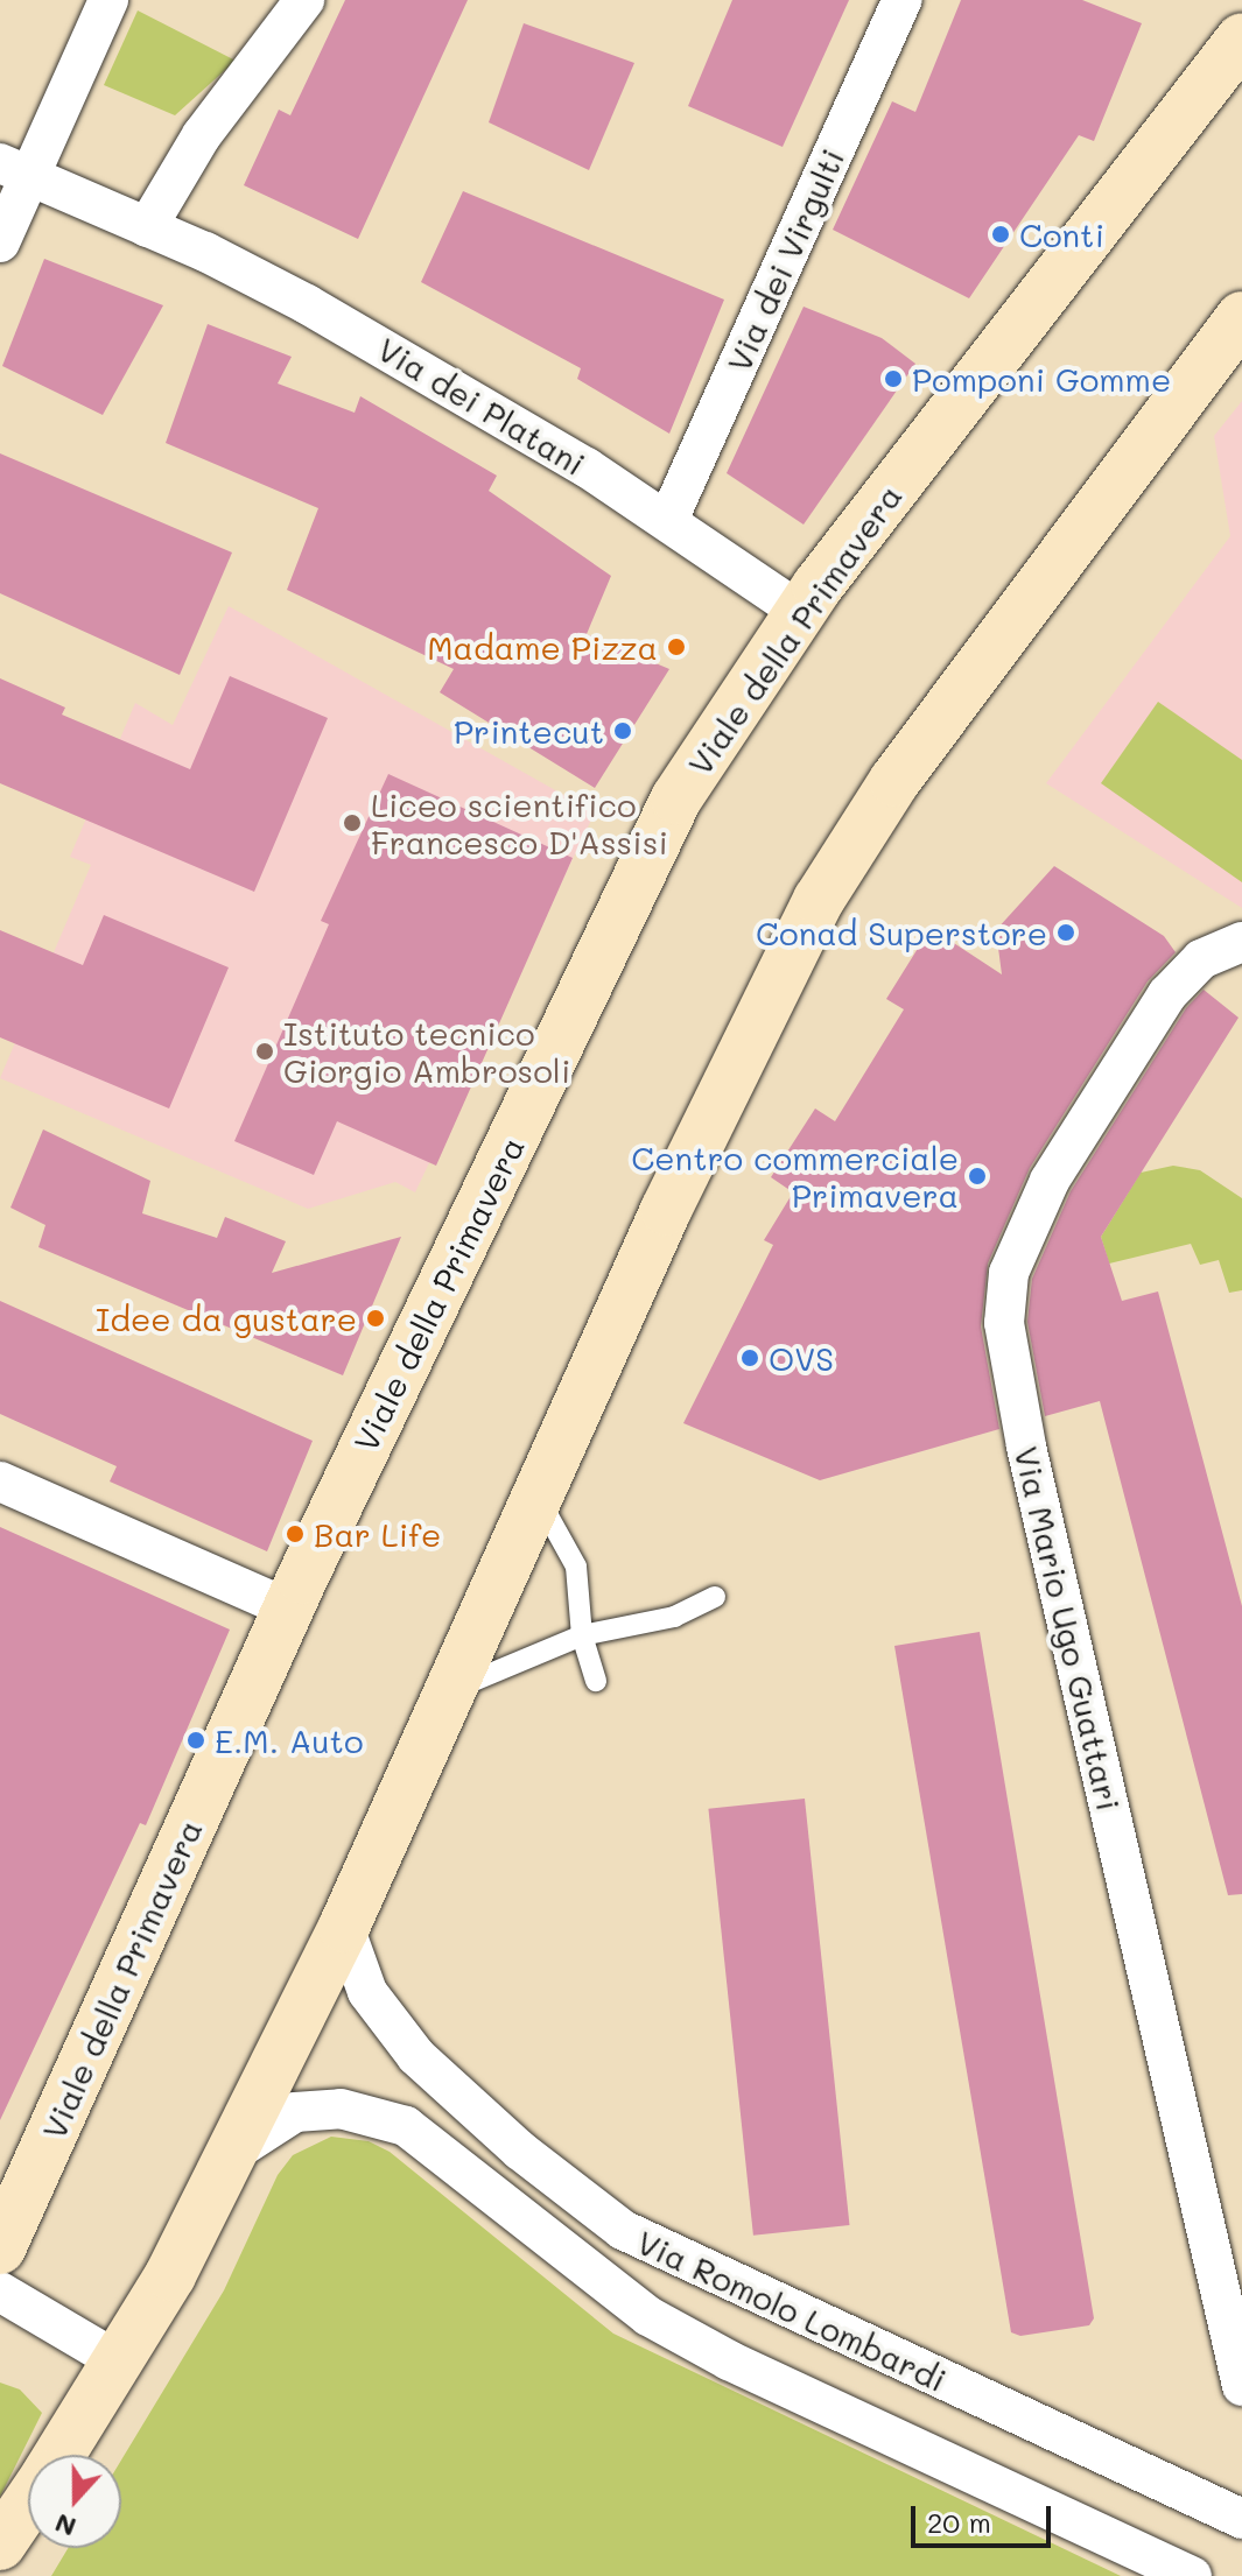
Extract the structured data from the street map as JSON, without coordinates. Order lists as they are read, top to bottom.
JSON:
{
  "streets": {
    "main road": ["Viale della Primavera"],
    "street": [
      "Via dei Virgulti",
      "Via dei Platani",
      "Via Mario Ugo Guattari",
      "Via Romolo Lombardi"
    ]
  },
  "crossings": [
    ["Via dei Virgulti", "Via dei Platani"],
    ["Via dei Platani", "Viale della Primavera"]
  ],
  "places": [
    "Conti",
    "Pomponi Gomme",
    "Madame Pizza",
    "Printecut",
    "Liceo scientifico Francesco D'Assisi",
    "Conad Superstore",
    "Istituto tecnico Giorgio Ambrosoli",
    "Centro commerciale Primavera",
    "Idee da gustare",
    "OVS",
    "Bar Life",
    "E.M. Auto"
  ],
  "scale_bar": "20 m",
  "north": "bottom"
}
